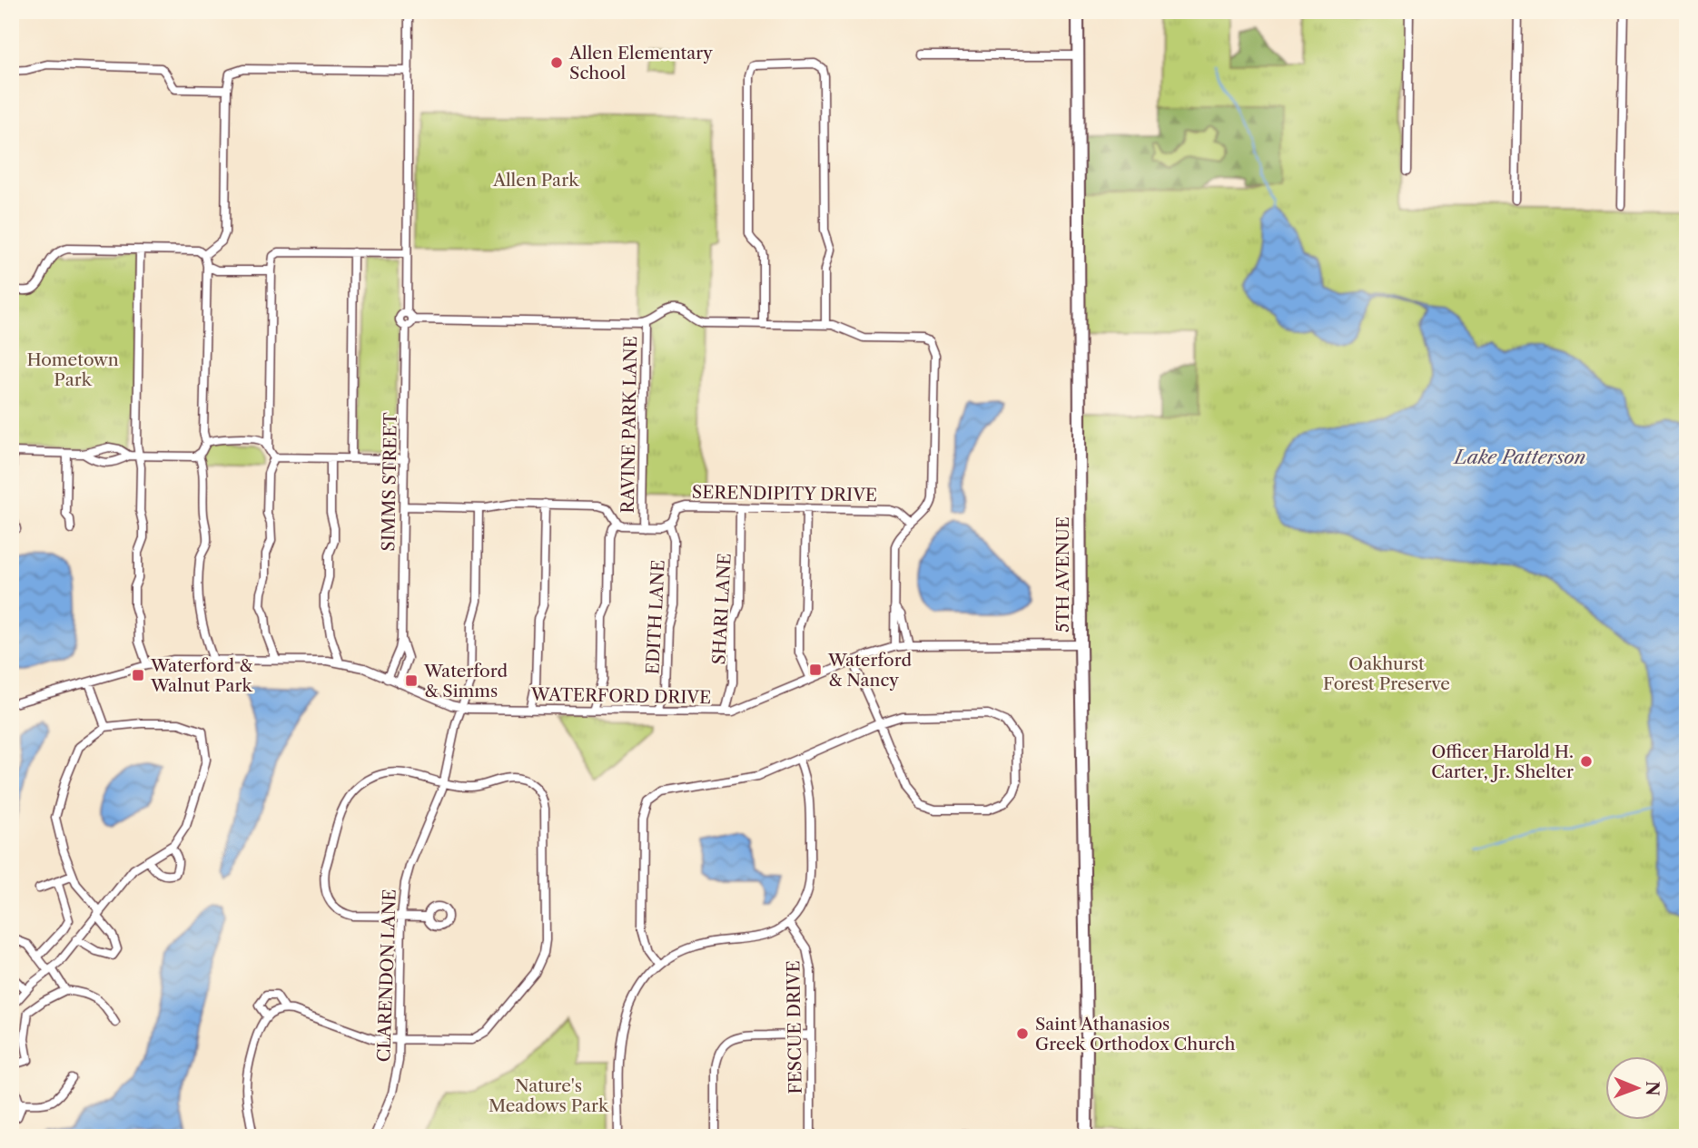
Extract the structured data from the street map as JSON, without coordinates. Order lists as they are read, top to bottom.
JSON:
{
  "streets": {
    "street": [
      "RAVINE PARK LANE",
      "SIMMS STREET",
      "SERENDIPITY DRIVE",
      "5TH AVENUE",
      "SHARI LANE",
      "EDITH LANE",
      "WATERFORD DRIVE",
      "CLARENDON LANE",
      "FESCUE DRIVE"
    ]
  },
  "crossings": [
    ["SIMMS STREET", "WATERFORD DRIVE"],
    ["SERENDIPITY DRIVE", "SHARI LANE"],
    ["SERENDIPITY DRIVE", "EDITH LANE"],
    ["5TH AVENUE", "WATERFORD DRIVE"],
    ["SHARI LANE", "WATERFORD DRIVE"],
    ["EDITH LANE", "WATERFORD DRIVE"],
    ["WATERFORD DRIVE", "CLARENDON LANE"]
  ],
  "water": ["Lake Patterson"],
  "parks": [
    "Allen Park",
    "Hometown Park",
    "Oakhurst Forest Preserve",
    "Nature's Meadows Park"
  ],
  "places": {
    "other": ["Allen Elementary School", "Officer Harold H. Carter, Jr. Shelter", "Saint Athanasios Greek Orthodox Church"],
    "transit": ["Waterford & Nancy", "Waterford & Walnut Park", "Waterford & Simms"]
  },
  "north": "right"
}
